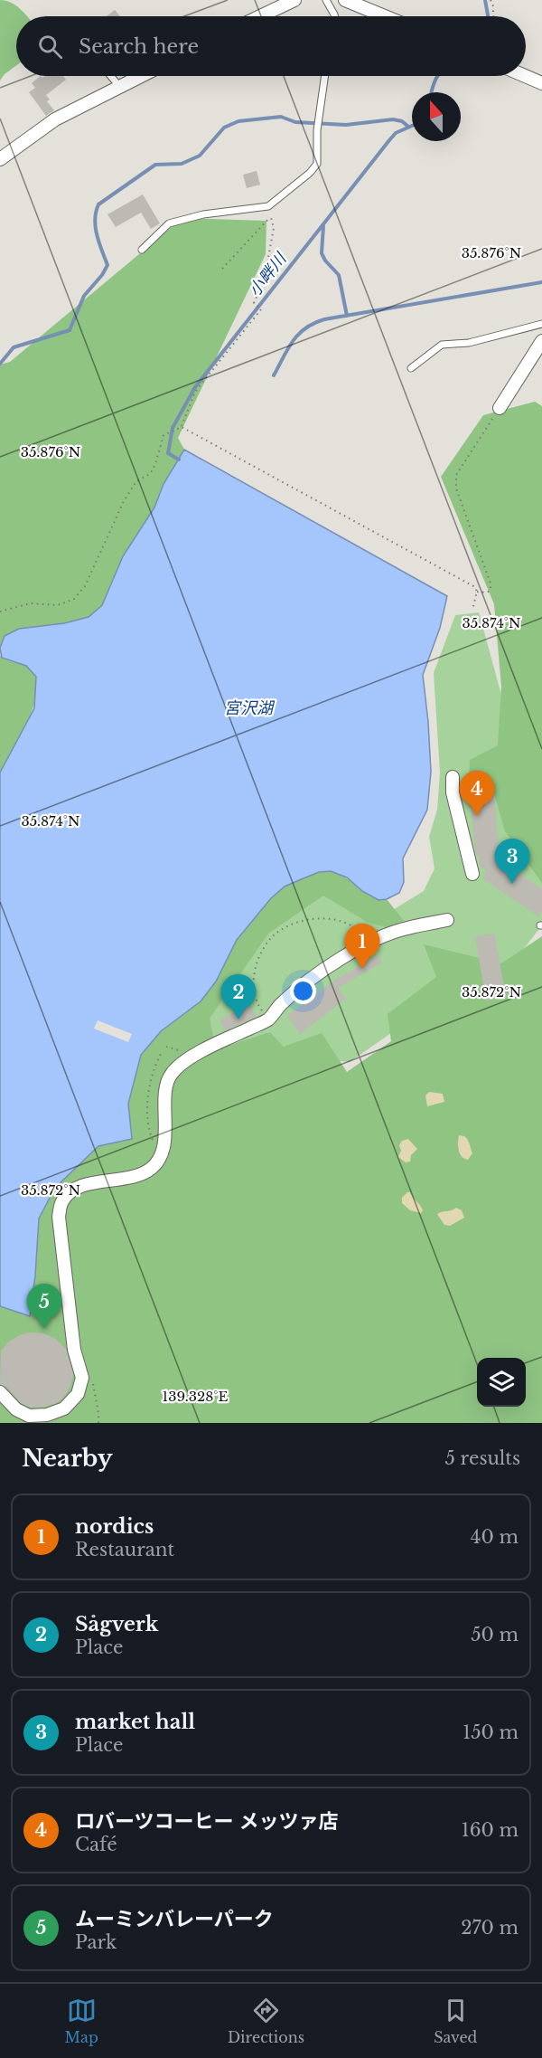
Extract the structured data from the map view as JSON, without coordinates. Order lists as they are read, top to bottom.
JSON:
{
  "water": ["小畔川", "宮沢湖"],
  "north": "top",
  "page": {
    "search": "Search here",
    "pins": [
      "4",
      "3",
      "1",
      "2",
      "5"
    ],
    "heading": ["Nearby", "5 results"],
    "list": [
      {
        "mark": "1",
        "name": "nordics",
        "note": "Restaurant",
        "value": "40 m"
      },
      {
        "mark": "2",
        "name": "Sågverk",
        "note": "Place",
        "value": "50 m"
      },
      {
        "mark": "3",
        "name": "market hall",
        "note": "Place",
        "value": "150 m"
      },
      {
        "mark": "4",
        "name": "ロバーツコーヒー メッツァ店",
        "note": "Café",
        "value": "160 m"
      },
      {
        "mark": "5",
        "name": "ムーミンバレーパーク",
        "note": "Park",
        "value": "270 m"
      }
    ],
    "nav": ["Map", "Directions", "Saved"]
  },
  "coordinates": [
    "35.876°N",
    "35.874°N",
    "35.872°N",
    "139.328°E"
  ]
}
